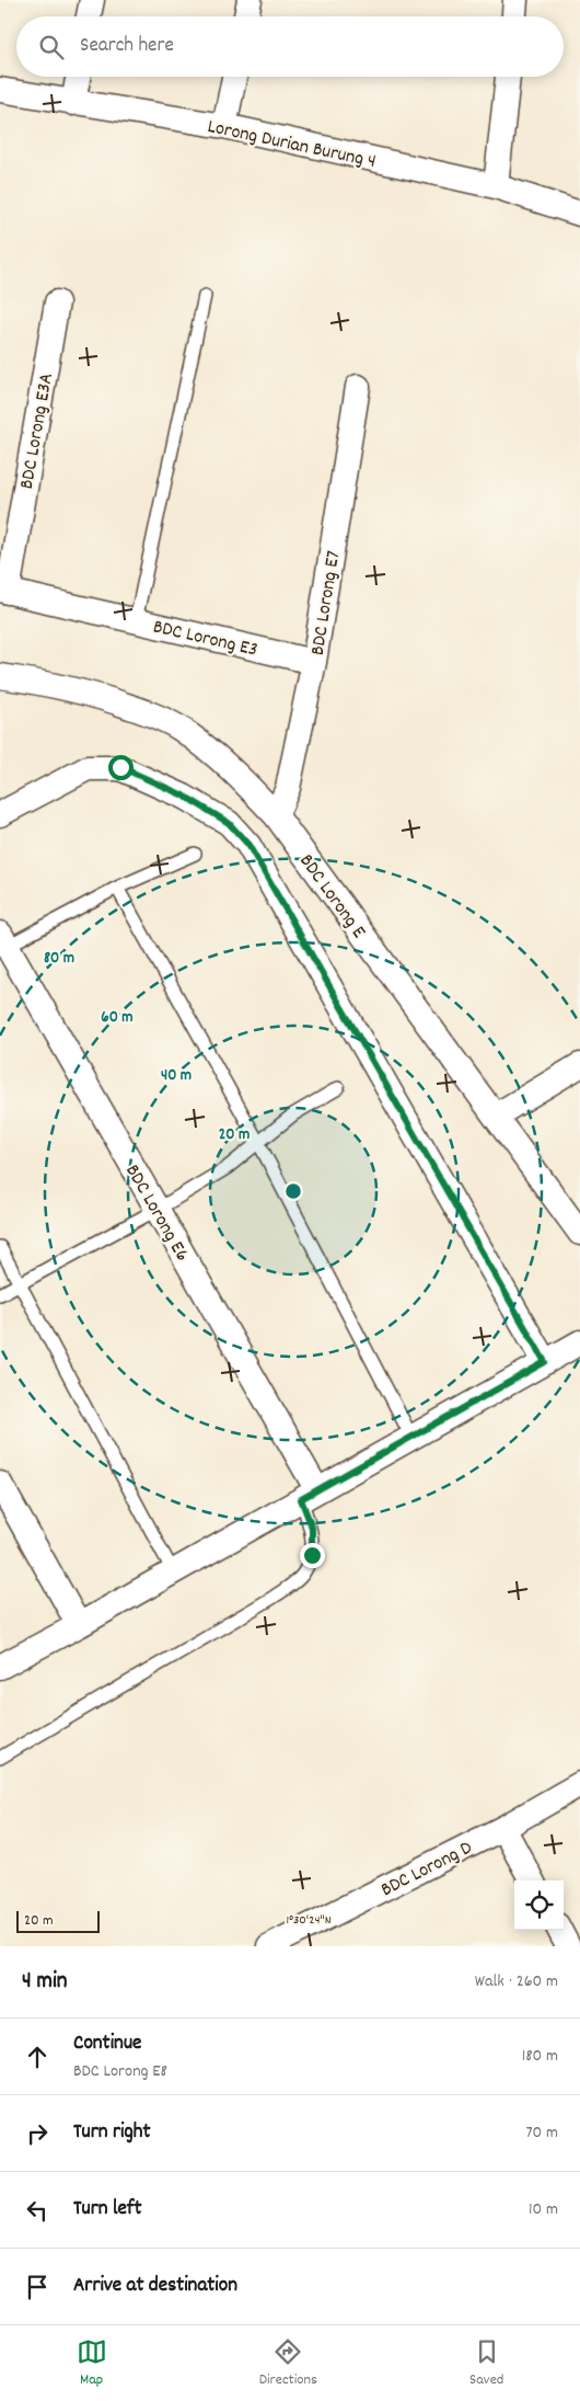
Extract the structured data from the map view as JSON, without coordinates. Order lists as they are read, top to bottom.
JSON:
{
  "streets": {
    "street": [
      "Lorong Durian Burung 4",
      "BDC Lorong E3A",
      "BDC Lorong E7",
      "BDC Lorong E3",
      "BDC Lorong E",
      "BDC Lorong E6",
      "BDC Lorong D"
    ]
  },
  "crossings": [
    ["BDC Lorong E3A", "BDC Lorong E3"],
    ["BDC Lorong E7", "BDC Lorong E3"],
    ["BDC Lorong E7", "BDC Lorong E"]
  ],
  "scale_bar": "20 m",
  "page": {
    "search": "Search here",
    "scale": "20 m",
    "heading": ["4 min", "Walk · 260 m"],
    "list": [
      ["Continue", "BDC Lorong E8", "180 m"],
      ["Turn right", "70 m"],
      ["Turn left", "10 m"],
      "Arrive at destination"
    ],
    "nav": ["Map", "Directions", "Saved"]
  },
  "coordinates": ["1°30'24\"N"],
  "rings": [
    "80 m",
    "60 m",
    "40 m",
    "20 m"
  ]
}
